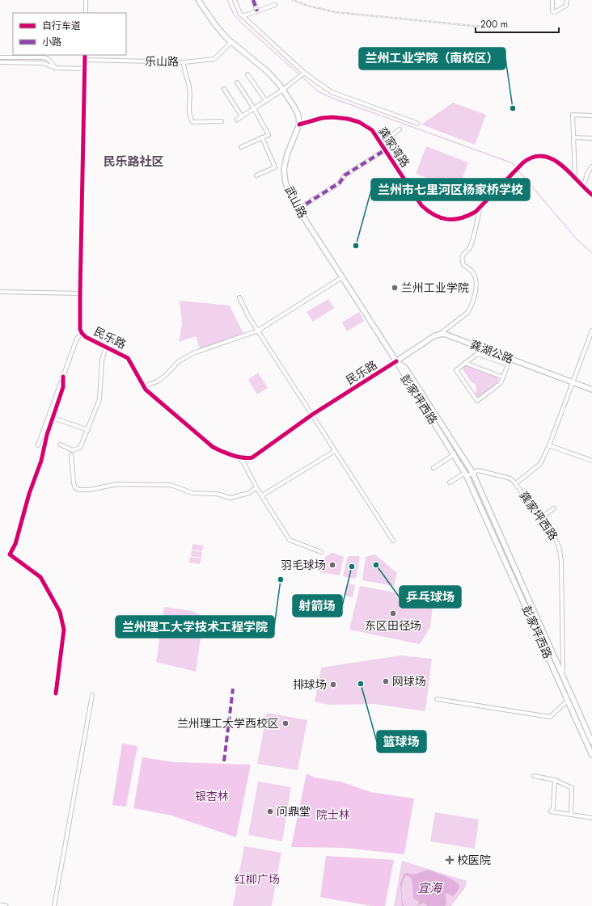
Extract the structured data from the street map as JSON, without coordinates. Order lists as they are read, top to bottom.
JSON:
{
  "streets": {
    "main road": ["武山路", "龚湖公路", "彭家坪西路"],
    "street": [
      "乐山路",
      "龚家湾路",
      "民乐路",
      "龚家坪西路"
    ]
  },
  "crossings": [
    ["乐山路", "民乐路"],
    ["龚家湾路", "武山路"],
    ["武山路", "民乐路"],
    ["武山路", "彭家坪西路"],
    ["民乐路", "彭家坪西路"],
    ["龚湖公路", "龚家坪西路"],
    ["彭家坪西路", "龚家坪西路"]
  ],
  "districts": ["民乐路社区"],
  "water": ["宜海"],
  "parks": ["银杏林", "院士林", "红柳广场"],
  "places": {
    "other": [
      "兰州工业学院（南校区）",
      "兰州市七里河区杨家桥学校",
      "兰州工业学院",
      "羽毛球场",
      "乒乓球场",
      "射箭场",
      "兰州理工大学技术工程学院",
      "东区田径场",
      "网球场",
      "篮球场",
      "排球场",
      "兰州理工大学西校区",
      "问鼎堂"
    ],
    "health": ["校医院"]
  },
  "legend": ["自行车道", "小路"],
  "scale_bar": "200 m"
}
